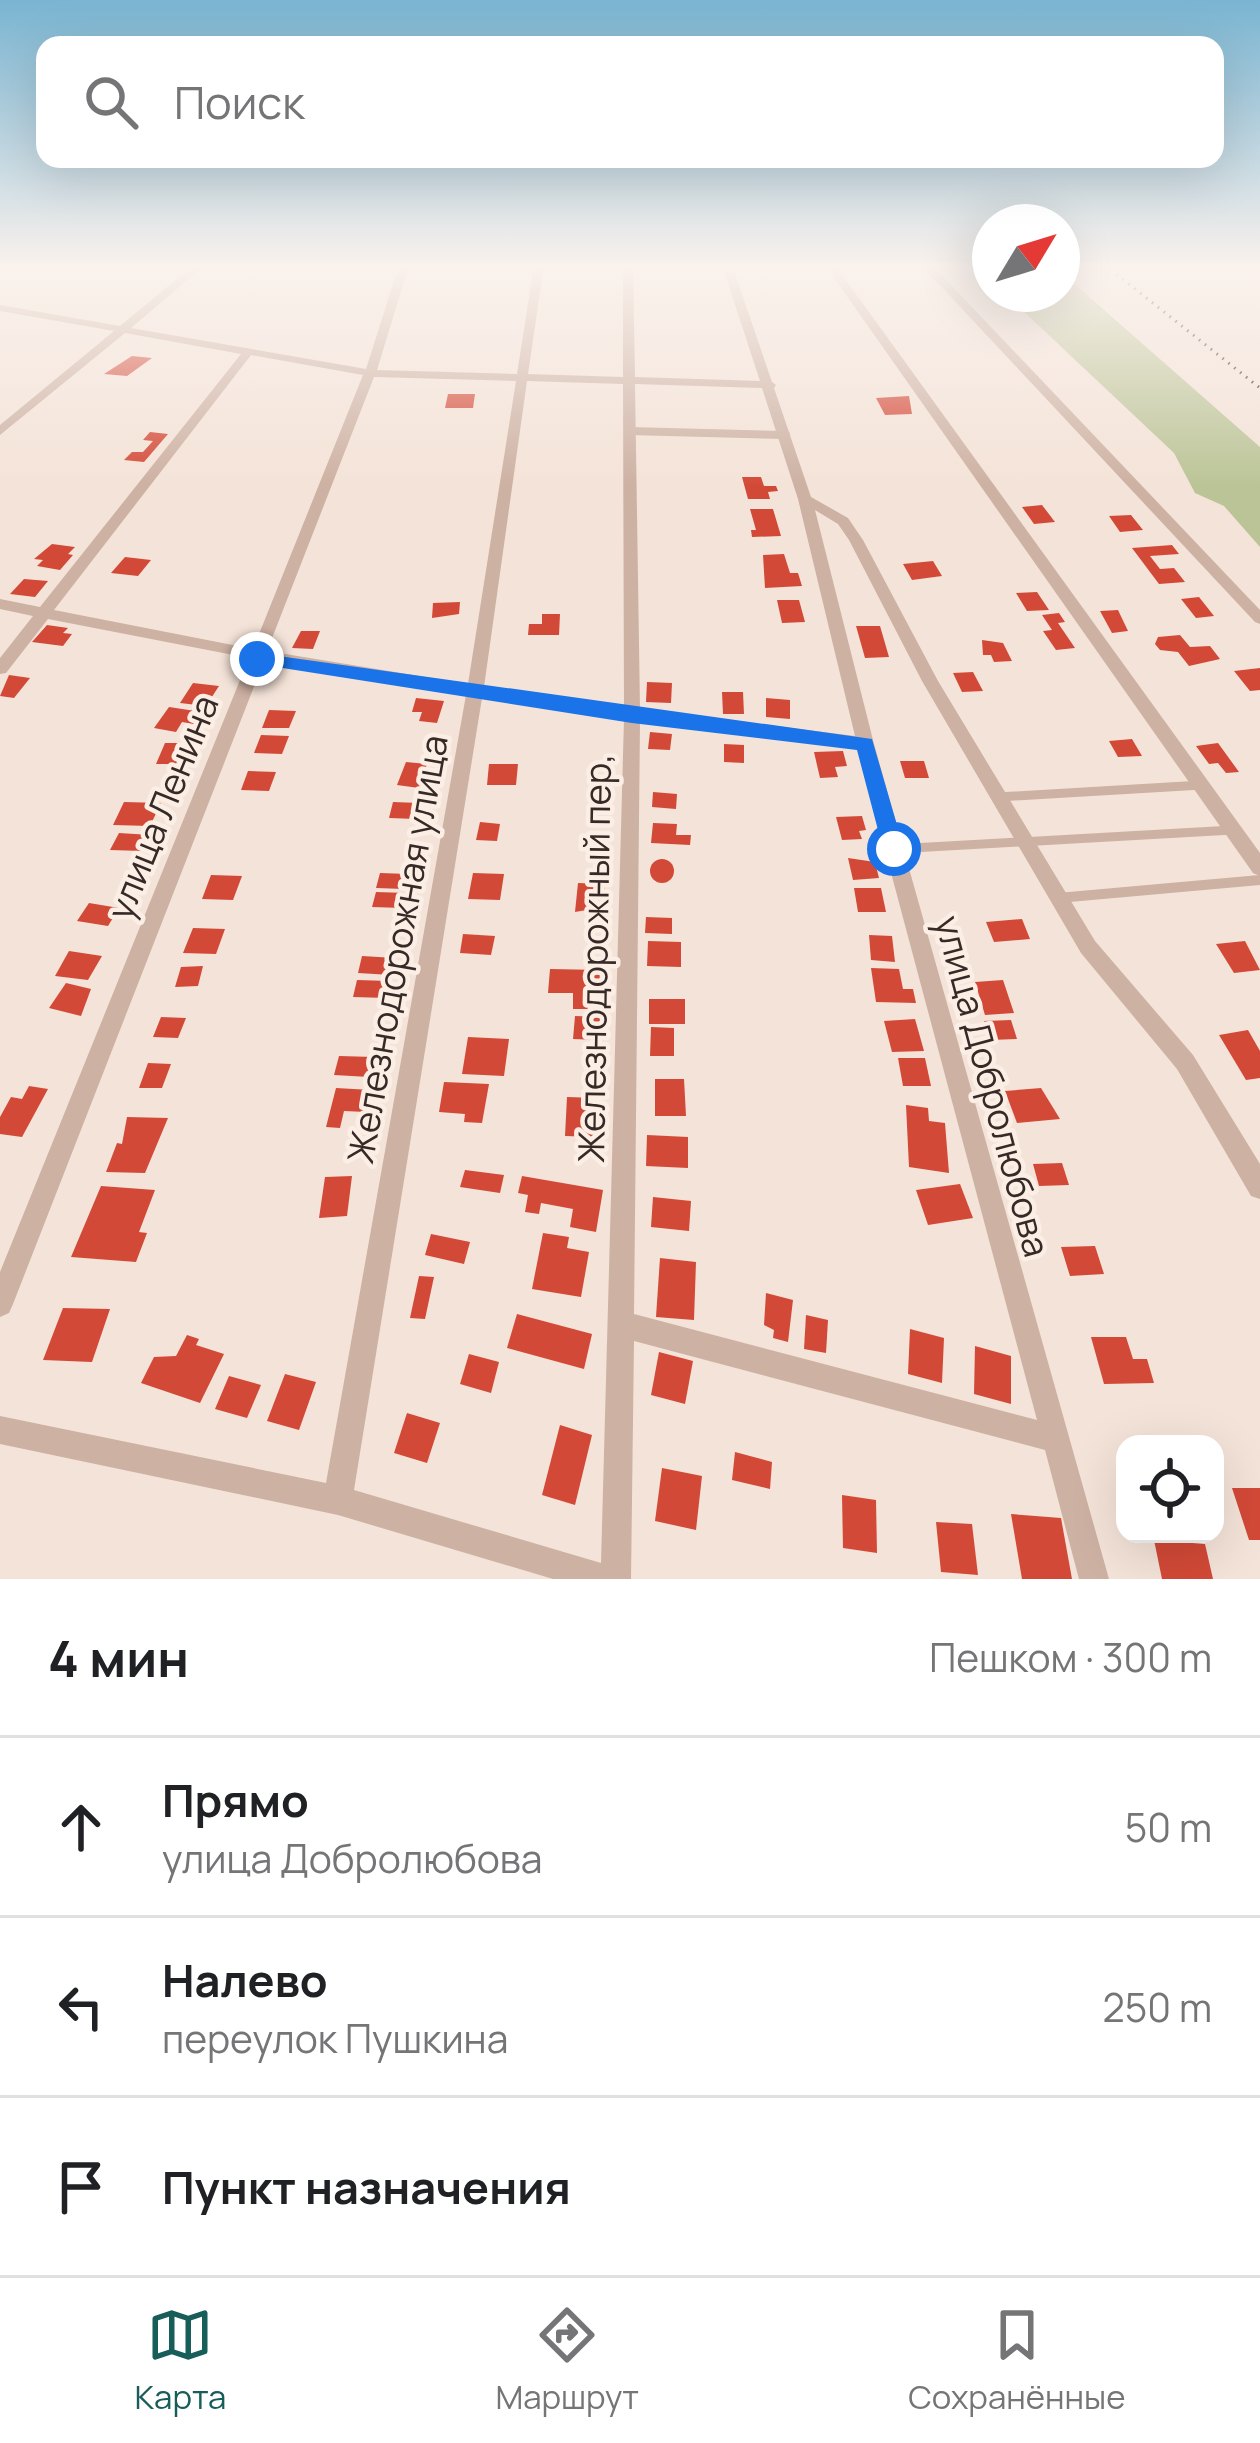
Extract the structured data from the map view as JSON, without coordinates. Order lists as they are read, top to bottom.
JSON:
{
  "streets": {
    "street": [
      "улица Ленина",
      "Железнодорожная улица",
      "Железнодорожный пер,",
      "улица Добролюбова"
    ]
  },
  "north": "top right",
  "page": {
    "search": "Поиск",
    "heading": ["4 мин", "Пешком · 300 m"],
    "list": [
      ["Прямо", "улица Добролюбова", "50 m"],
      ["Налево", "переулок Пушкина", "250 m"],
      "Пункт назначения"
    ],
    "nav": ["Карта", "Маршрут", "Сохранённые"]
  }
}
